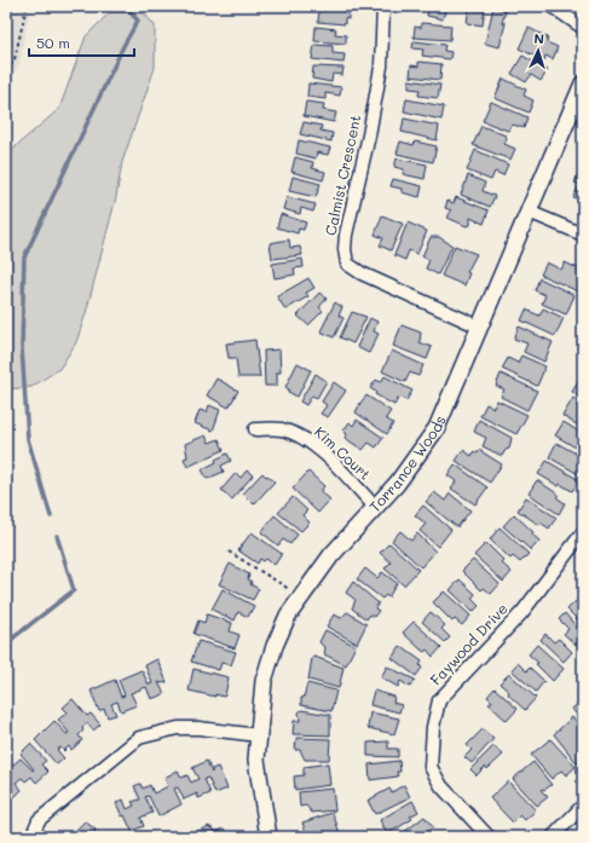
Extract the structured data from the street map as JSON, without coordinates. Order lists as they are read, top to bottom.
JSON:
{
  "streets": {
    "street": [
      "Calmist Crescent",
      "Kim Court",
      "Torrance Woods",
      "Faywood Drive"
    ]
  },
  "crossings": [
    ["Calmist Crescent", "Torrance Woods"],
    ["Kim Court", "Torrance Woods"]
  ],
  "scale_bar": "50 m",
  "north": "top"
}
